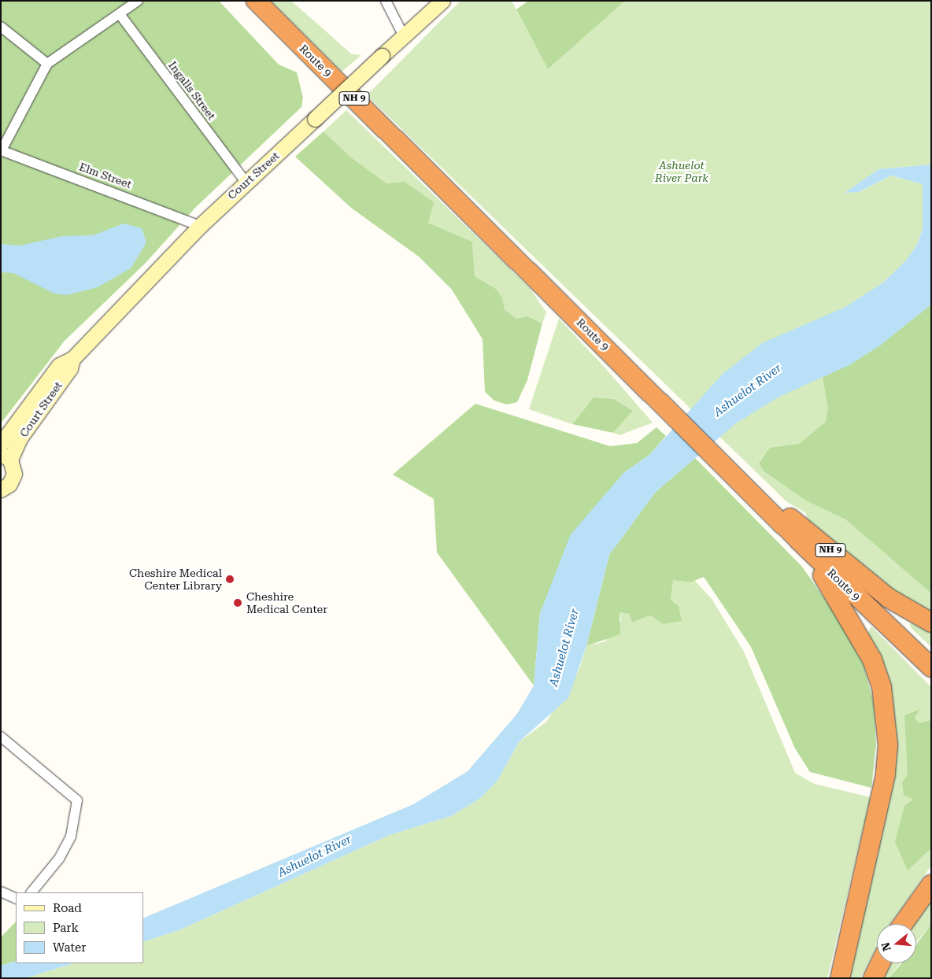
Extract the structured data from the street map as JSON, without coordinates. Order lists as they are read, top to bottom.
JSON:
{
  "streets": {
    "highway": ["Route 9", "NH 9"],
    "main road": ["Court Street"],
    "street": ["Ingalls Street", "Elm Street"]
  },
  "crossings": [
    ["Route 9", "NH 9"],
    ["Ingalls Street", "Court Street"],
    ["Elm Street", "Court Street"]
  ],
  "water": ["Ashuelot River"],
  "parks": ["Ashuelot River Park"],
  "places": ["Cheshire Medical Center Library", "Cheshire Medical Center"],
  "legend": ["Road", "Park", "Water"],
  "north": "left"
}
